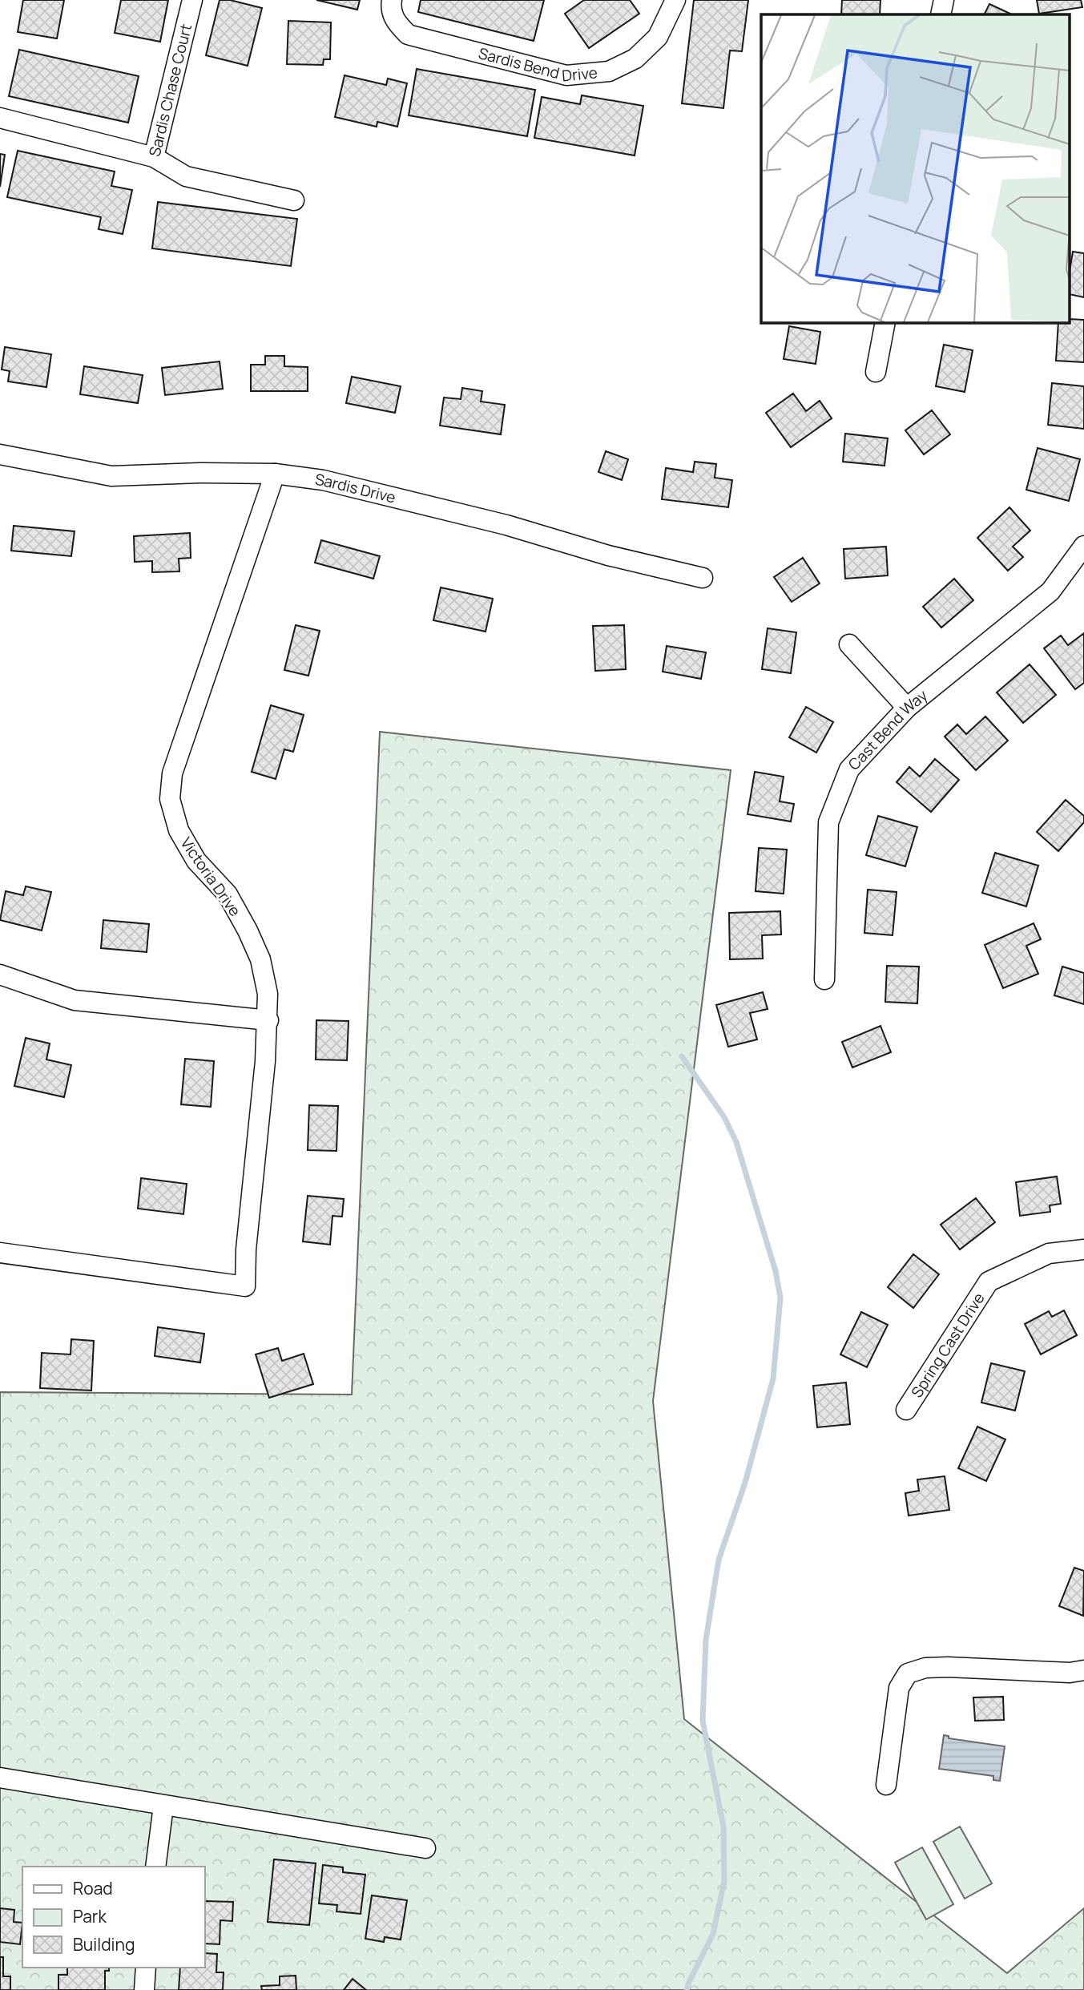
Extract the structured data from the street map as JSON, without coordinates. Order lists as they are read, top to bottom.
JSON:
{
  "streets": {
    "street": [
      "Sardis Bend Drive",
      "Sardis Chase Court",
      "Sardis Drive",
      "Cast Bend Way",
      "Victoria Drive",
      "Spring Cast Drive"
    ]
  },
  "crossings": [
    ["Sardis Drive", "Victoria Drive"]
  ],
  "legend": ["Road", "Park", "Building"]
}
